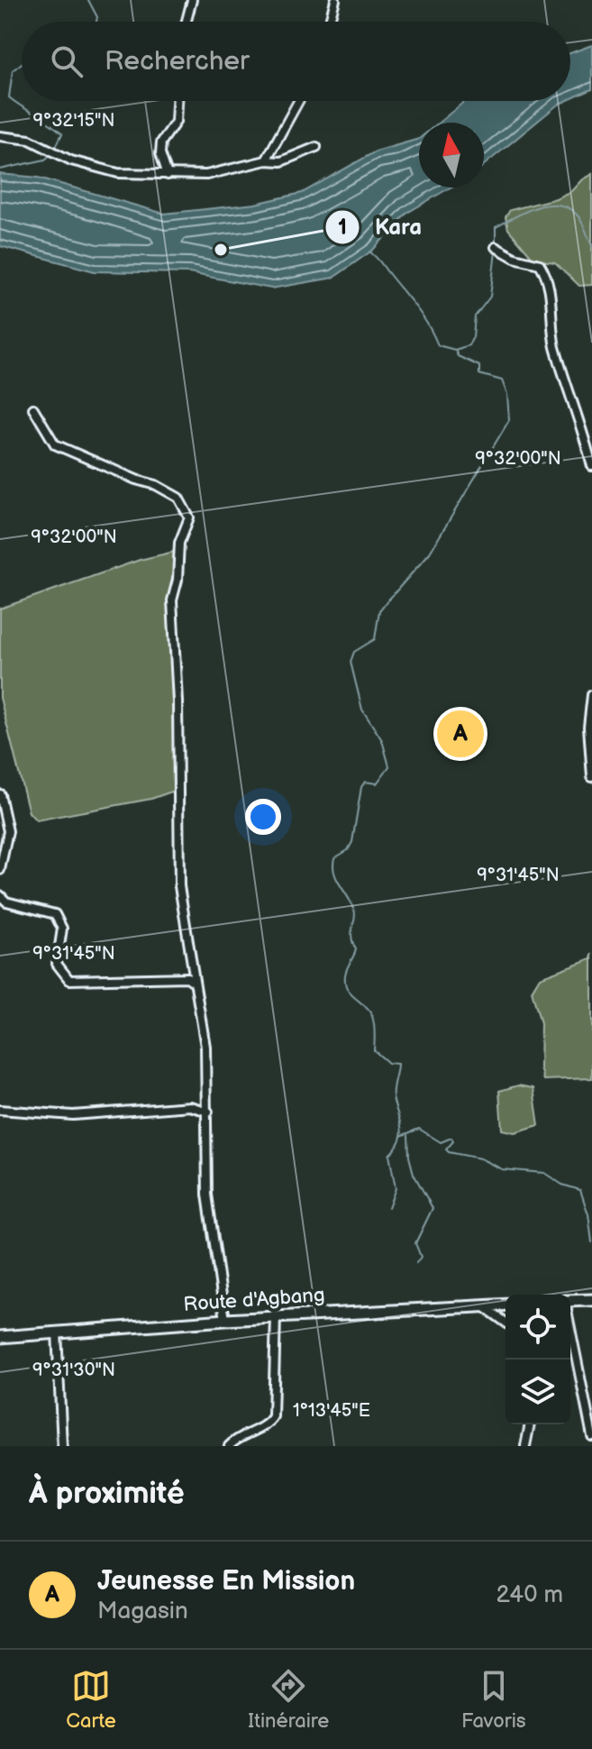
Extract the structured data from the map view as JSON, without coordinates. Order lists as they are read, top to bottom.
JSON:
{
  "streets": {
    "main road": ["Route d'Agbang"]
  },
  "places": ["Kara"],
  "north": "top",
  "page": {
    "search": "Rechercher",
    "pins": "A",
    "heading": "À proximité",
    "list": [
      {
        "mark": "A",
        "name": "Jeunesse En Mission",
        "note": "Magasin",
        "value": "240 m"
      }
    ],
    "nav": ["Carte", "Itinéraire", "Favoris"]
  },
  "coordinates": [
    "9°32'15\"N",
    "9°32'00\"N",
    "9°31'45\"N",
    "9°31'30\"N",
    "1°13'45\"E"
  ]
}
